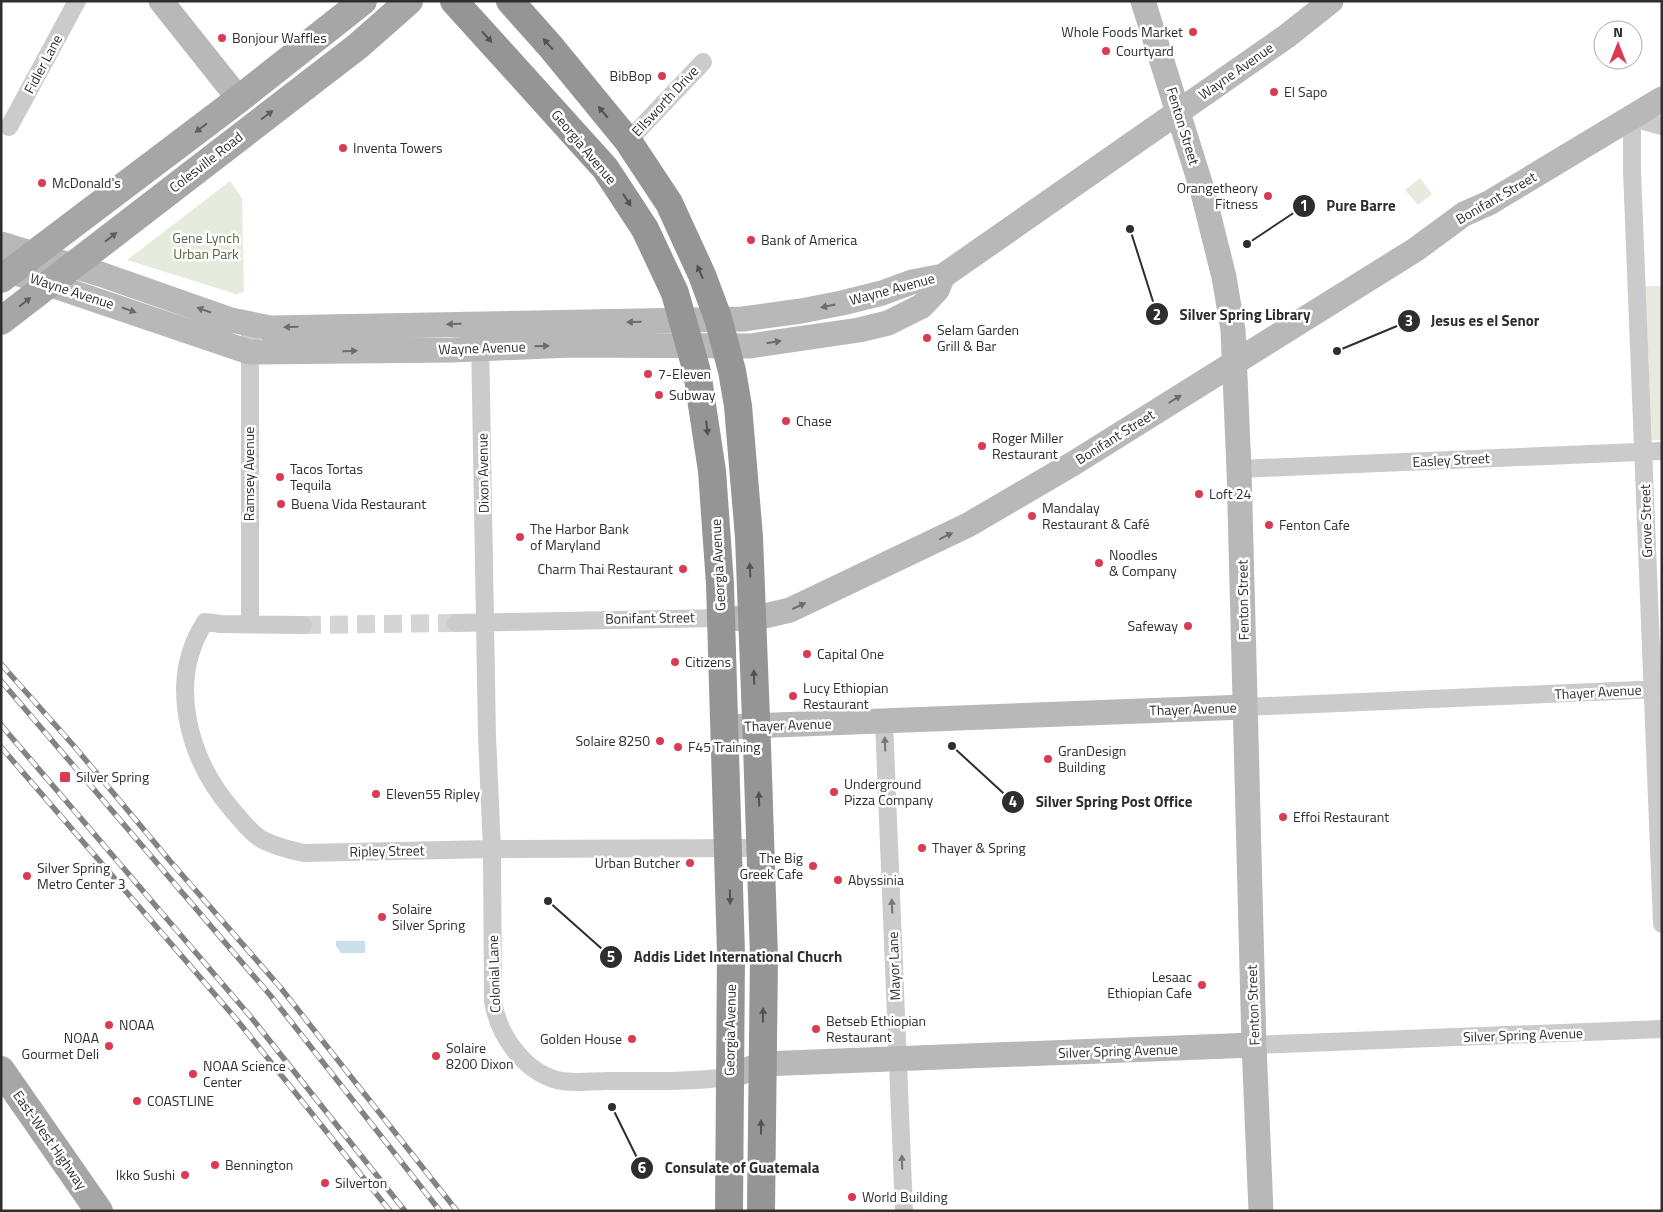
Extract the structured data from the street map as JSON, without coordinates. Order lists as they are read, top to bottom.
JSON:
{
  "streets": {
    "highway": ["Georgia Avenue"],
    "main road": ["Colesville Road", "East-West Highway"],
    "street": [
      "Fidler Lane",
      "Wayne Avenue",
      "Ellsworth Drive",
      "Fenton Street",
      "Bonifant Street",
      "Easley Street",
      "Dixon Avenue",
      "Ramsey Avenue",
      "Grove Street",
      "Thayer Avenue",
      "Ripley Street",
      "Mayor Lane",
      "Colonial Lane",
      "Silver Spring Avenue"
    ]
  },
  "crossings": [
    ["Wayne Avenue", "Fenton Street"],
    ["Wayne Avenue", "Georgia Avenue"],
    ["Wayne Avenue", "Colesville Road"],
    ["Wayne Avenue", "Dixon Avenue"],
    ["Wayne Avenue", "Ramsey Avenue"],
    ["Fenton Street", "Bonifant Street"],
    ["Fenton Street", "Easley Street"],
    ["Fenton Street", "Thayer Avenue"],
    ["Fenton Street", "Silver Spring Avenue"],
    ["Georgia Avenue", "Bonifant Street"],
    ["Georgia Avenue", "Thayer Avenue"],
    ["Georgia Avenue", "Ripley Street"],
    ["Georgia Avenue", "Silver Spring Avenue"],
    ["Bonifant Street", "Dixon Avenue"],
    ["Bonifant Street", "Grove Street"],
    ["Easley Street", "Grove Street"],
    ["Dixon Avenue", "Ripley Street"],
    ["Dixon Avenue", "Colonial Lane"],
    ["Ramsey Avenue", "Ripley Street"],
    ["Grove Street", "Thayer Avenue"],
    ["Thayer Avenue", "Mayor Lane"],
    ["Ripley Street", "Colonial Lane"],
    ["Mayor Lane", "Silver Spring Avenue"],
    ["Colonial Lane", "Silver Spring Avenue"]
  ],
  "one_way": ["Bonifant Street", "Mayor Lane"],
  "parks": ["Gene Lynch Urban Park"],
  "places": {
    "other": [
      "Whole Foods Market",
      "Bonjour Waffles",
      "Courtyard",
      "BibBop",
      "El Sapo",
      "Inventa Towers",
      "McDonald's",
      "Orangetheory Fitness",
      "Silver Spring Library",
      "Bank of America",
      "Pure Barre",
      "Selam Garden Grill & Bar",
      "Jesus es el Senor",
      "7-Eleven",
      "Subway",
      "Chase",
      "Roger Miller Restaurant",
      "Tacos Tortas Tequila",
      "Loft 24",
      "Buena Vida Restaurant",
      "Mandalay Restaurant & Café",
      "Fenton Cafe",
      "The Harbor Bank of Maryland",
      "Noodles & Company",
      "Charm Thai Restaurant",
      "Safeway",
      "Capital One",
      "Citizens",
      "Lucy Ethiopian Restaurant",
      "Solaire 8250",
      "Silver Spring Post Office",
      "F45 Training",
      "GranDesign Building",
      "Underground Pizza Company",
      "Eleven55 Ripley",
      "Effoi Restaurant",
      "Thayer & Spring",
      "Urban Butcher",
      "The Big Greek Cafe",
      "Silver Spring Metro Center 3",
      "Abyssinia",
      "Addis Lidet International Chucrh",
      "Solaire Silver Spring",
      "Lesaac Ethiopian Cafe",
      "NOAA",
      "Betseb Ethiopian Restaurant",
      "Golden House",
      "NOAA Gourmet Deli",
      "Solaire 8200 Dixon",
      "NOAA Science Center",
      "COASTLINE",
      "Consulate of Guatemala",
      "Bennington",
      "Ikko Sushi",
      "Silverton",
      "World Building"
    ],
    "transit": ["Silver Spring"]
  },
  "north": "top"
}
